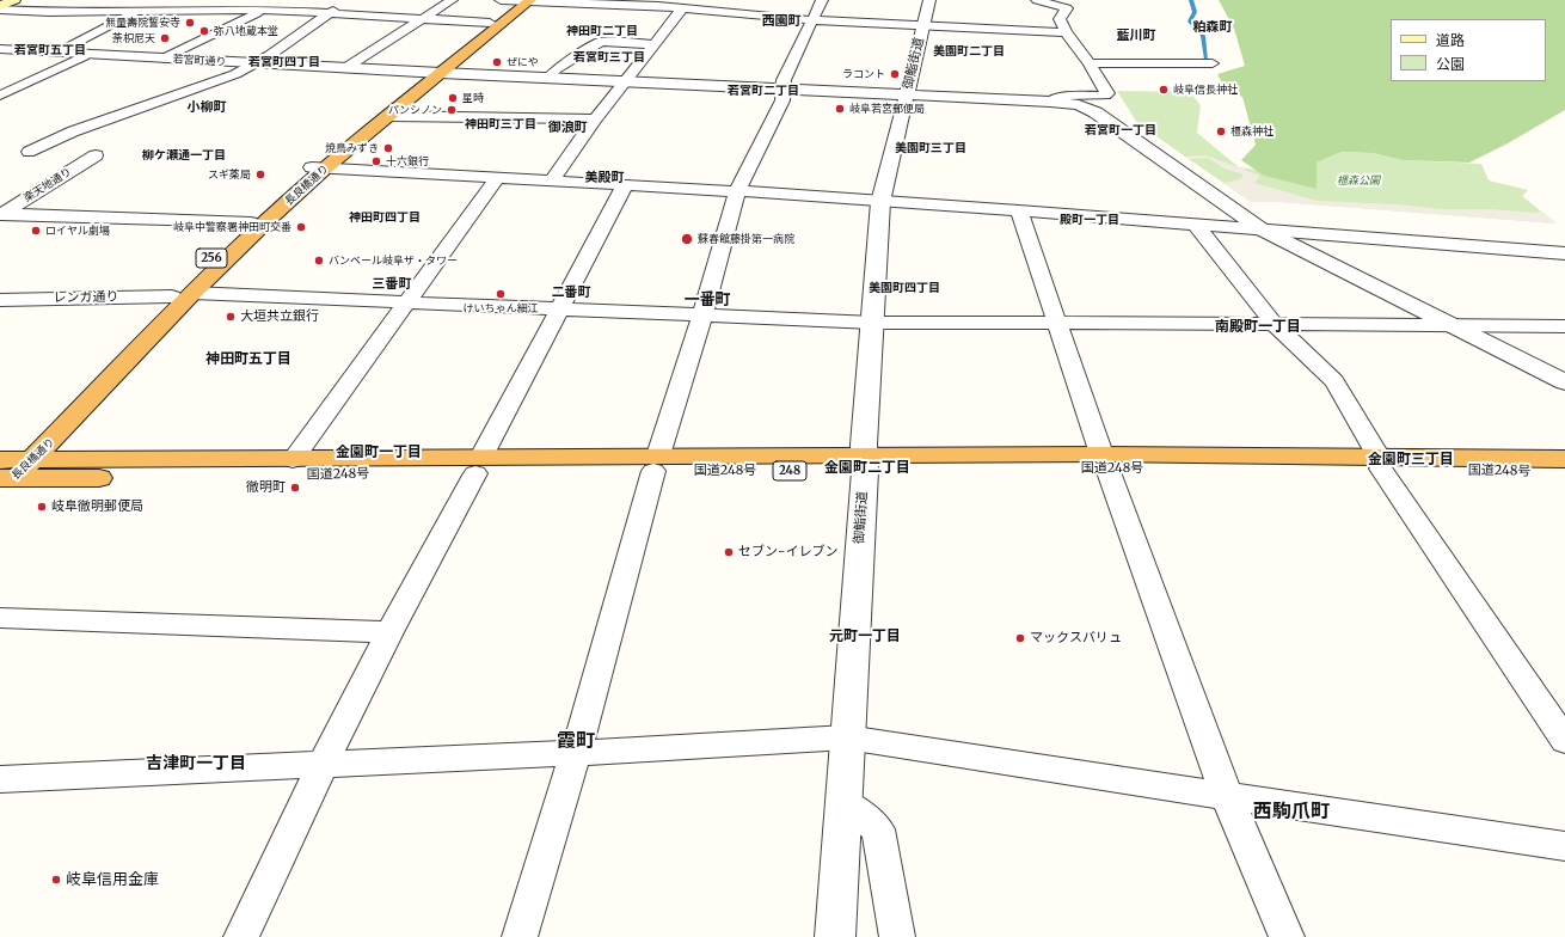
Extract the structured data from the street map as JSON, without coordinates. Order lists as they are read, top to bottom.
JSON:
{
  "streets": {
    "highway": [
      "長良橋通り",
      "256",
      "国道248号",
      "248"
    ],
    "street": [
      "若宮町通り",
      "御鮨街道",
      "楽天地通り",
      "レンガ通り"
    ]
  },
  "crossings": [
    ["若宮町通り", "御鮨街道"],
    ["若宮町通り", "長良橋通り"],
    ["御鮨街道", "国道248号"],
    ["長良橋通り", "レンガ通り"],
    ["長良橋通り", "国道248号"]
  ],
  "districts": [
    "西園町",
    "粕森町",
    "神田町二丁目",
    "藍川町",
    "若宮町五丁目",
    "美園町二丁目",
    "若宮町三丁目",
    "若宮町四丁目",
    "若宮町二丁目",
    "小柳町",
    "神田町三丁目",
    "御浪町",
    "若宮町一丁目",
    "美園町三丁目",
    "柳ケ瀬通一丁目",
    "美殿町",
    "神田町四丁目",
    "殿町一丁目",
    "三番町",
    "美園町四丁目",
    "二番町",
    "一番町",
    "南殿町一丁目",
    "神田町五丁目",
    "金園町一丁目",
    "金園町三丁目",
    "金園町二丁目",
    "元町一丁目",
    "霞町",
    "吉津町一丁目",
    "西駒爪町"
  ],
  "parks": ["橿森公園"],
  "places": [
    "無量壽院誓安寺",
    "弥八地蔵本堂",
    "荼枳尼天",
    "ぜにや",
    "ラコント",
    "岐阜信長神社",
    "星時",
    "岐阜若宮郵便局",
    "パンシノン",
    "橿森神社",
    "焼鳥みずき",
    "十六銀行",
    "スギ薬局",
    "岐阜中警察署神田町交番",
    "ロイヤル劇場",
    "蘇春館藤掛第一病院",
    "バンベール岐阜ザ・タワー",
    "けいちゃん細江",
    "大垣共立銀行",
    "徹明町",
    "岐阜徹明郵便局",
    "セブン-イレブン",
    "マックスバリュ",
    "岐阜信用金庫"
  ],
  "legend": ["道路", "公園"]
}
